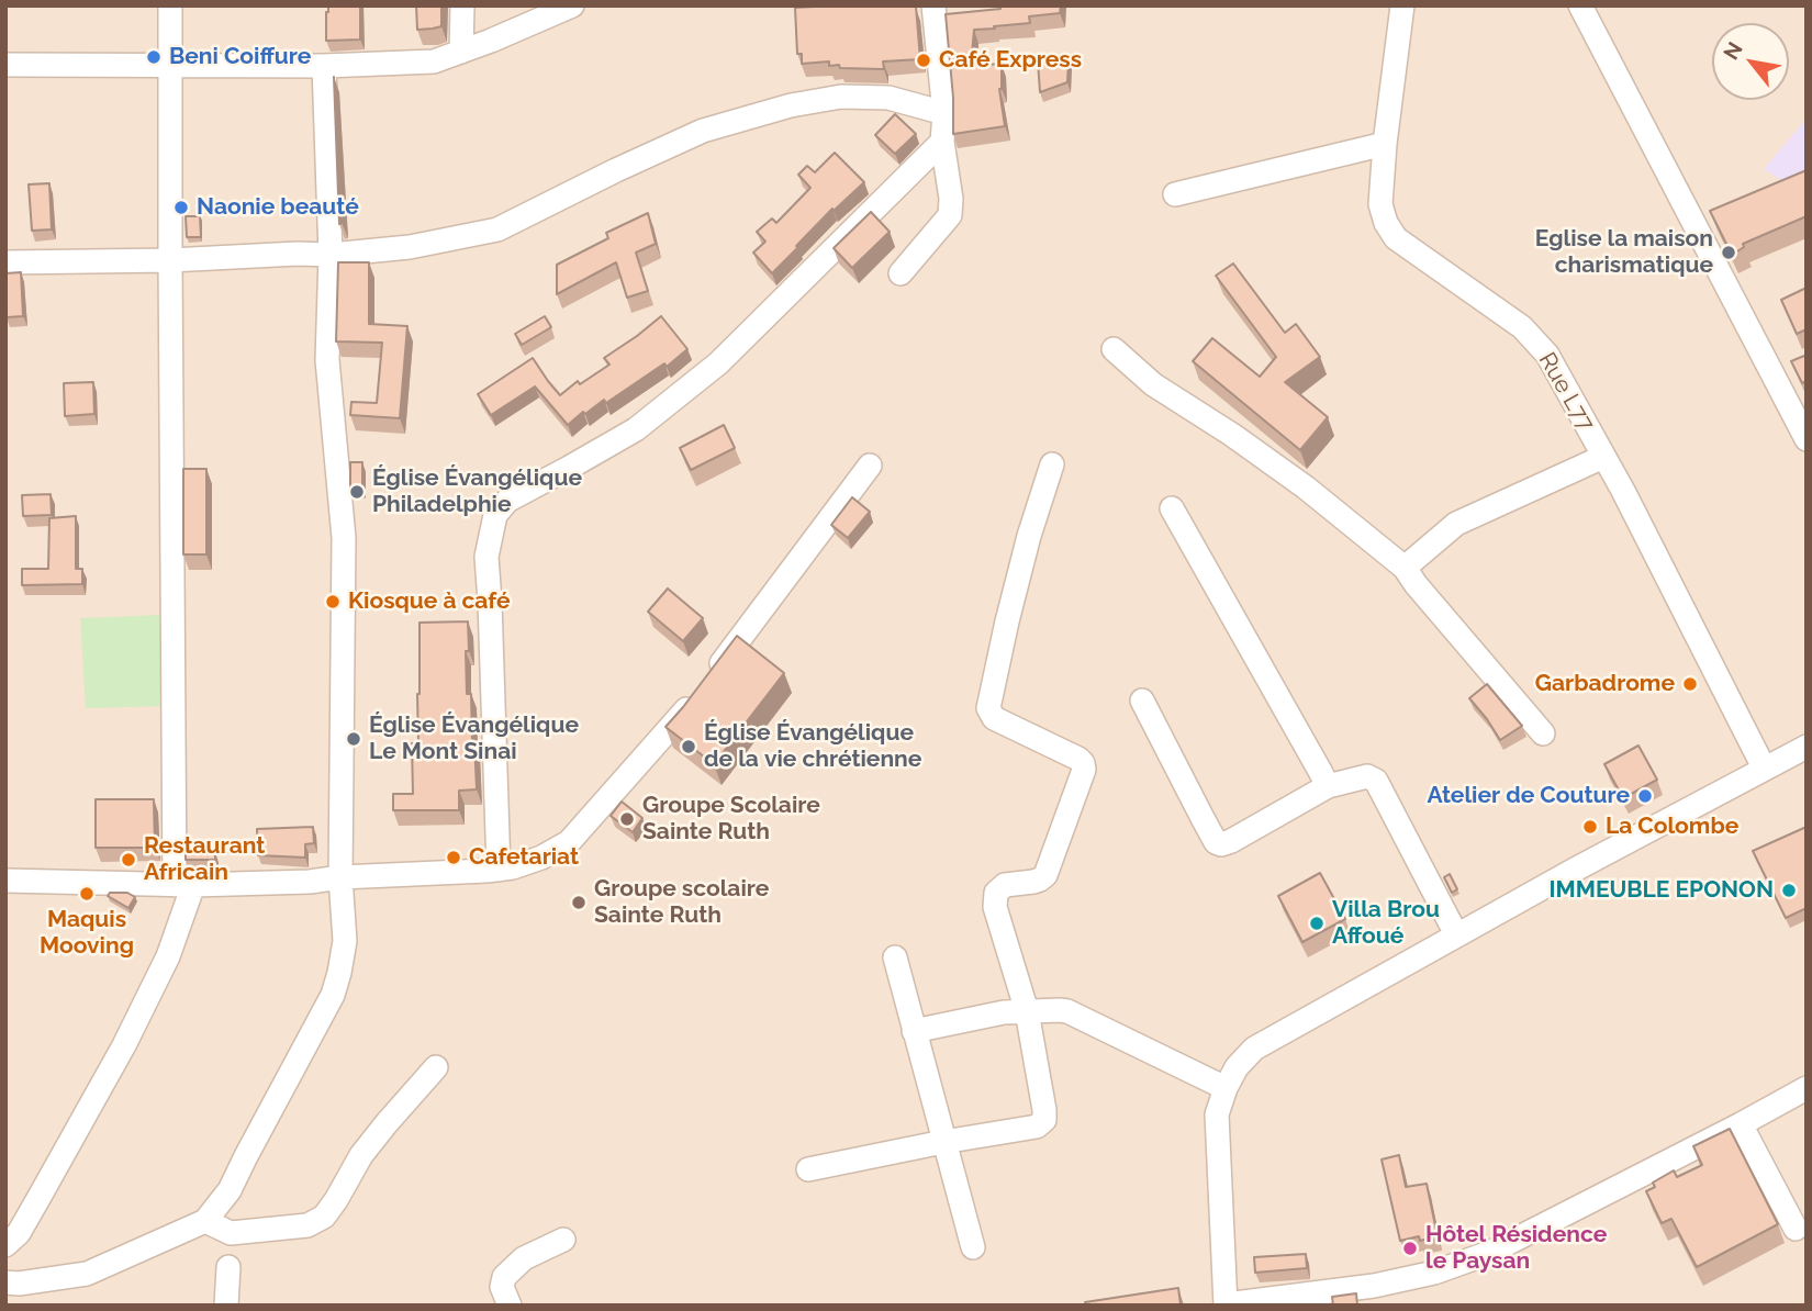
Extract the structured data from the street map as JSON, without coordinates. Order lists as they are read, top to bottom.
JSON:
{
  "streets": {
    "street": ["Rue L77"]
  },
  "places": [
    "Beni Coiffure",
    "Café Express",
    "Naonie beauté",
    "Eglise la maison charismatique",
    "Église Évangélique Philadelphie",
    "Kiosque à café",
    "Garbadrome",
    "Église Évangélique Le Mont Sinai",
    "Église Évangélique de la vie chrétienne",
    "Atelier de Couture",
    "Groupe Scolaire Sainte Ruth",
    "La Colombe",
    "Cafetariat",
    "Restaurant Africain",
    "IMMEUBLE EPONON",
    "Maquis Mooving",
    "Groupe scolaire Sainte Ruth",
    "Villa Brou Affoué",
    "Hôtel Résidence le Paysan"
  ],
  "north": "top left"
}
